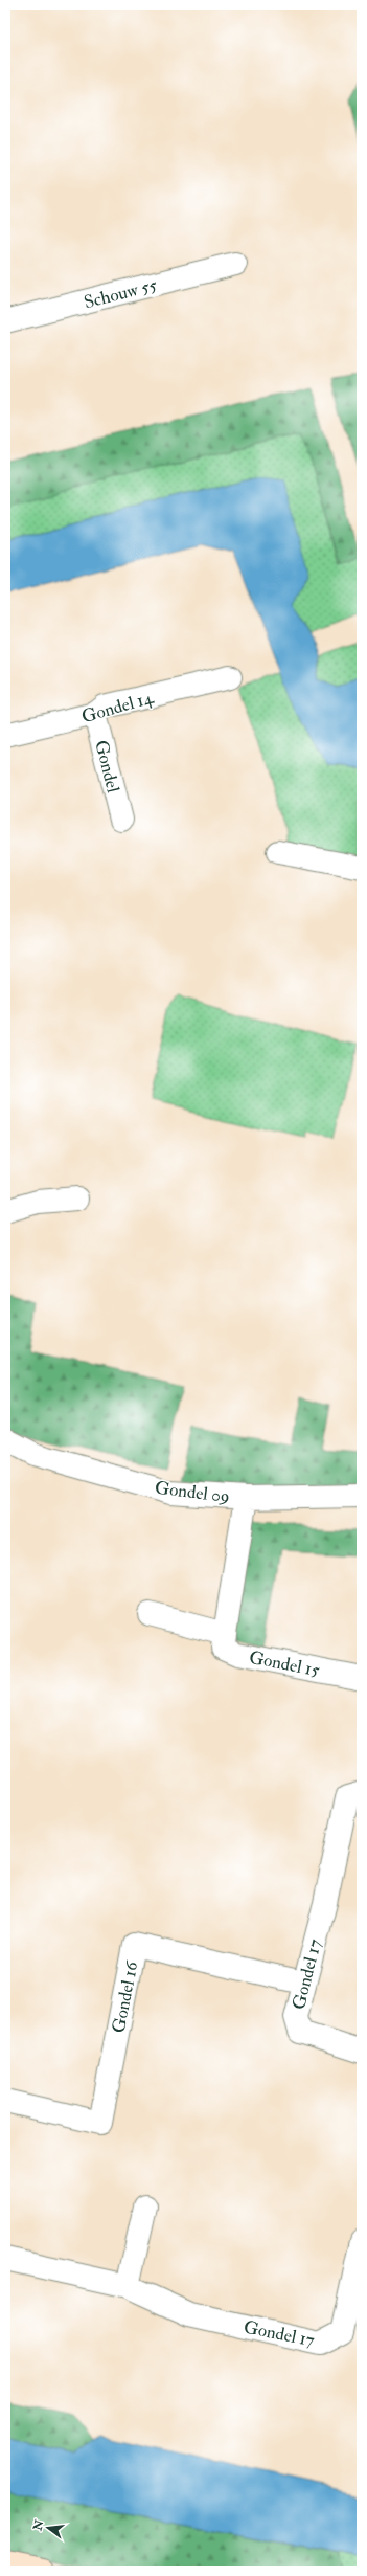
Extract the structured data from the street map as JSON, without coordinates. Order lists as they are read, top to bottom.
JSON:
{
  "streets": {
    "street": [
      "Schouw 55",
      "Gondel 14",
      "Gondel",
      "Gondel 09",
      "Gondel 15",
      "Gondel 17",
      "Gondel 16"
    ]
  },
  "crossings": [
    ["Gondel 14", "Gondel"],
    ["Gondel 09", "Gondel 15"],
    ["Gondel 17", "Gondel 16"]
  ],
  "north": "left"
}
